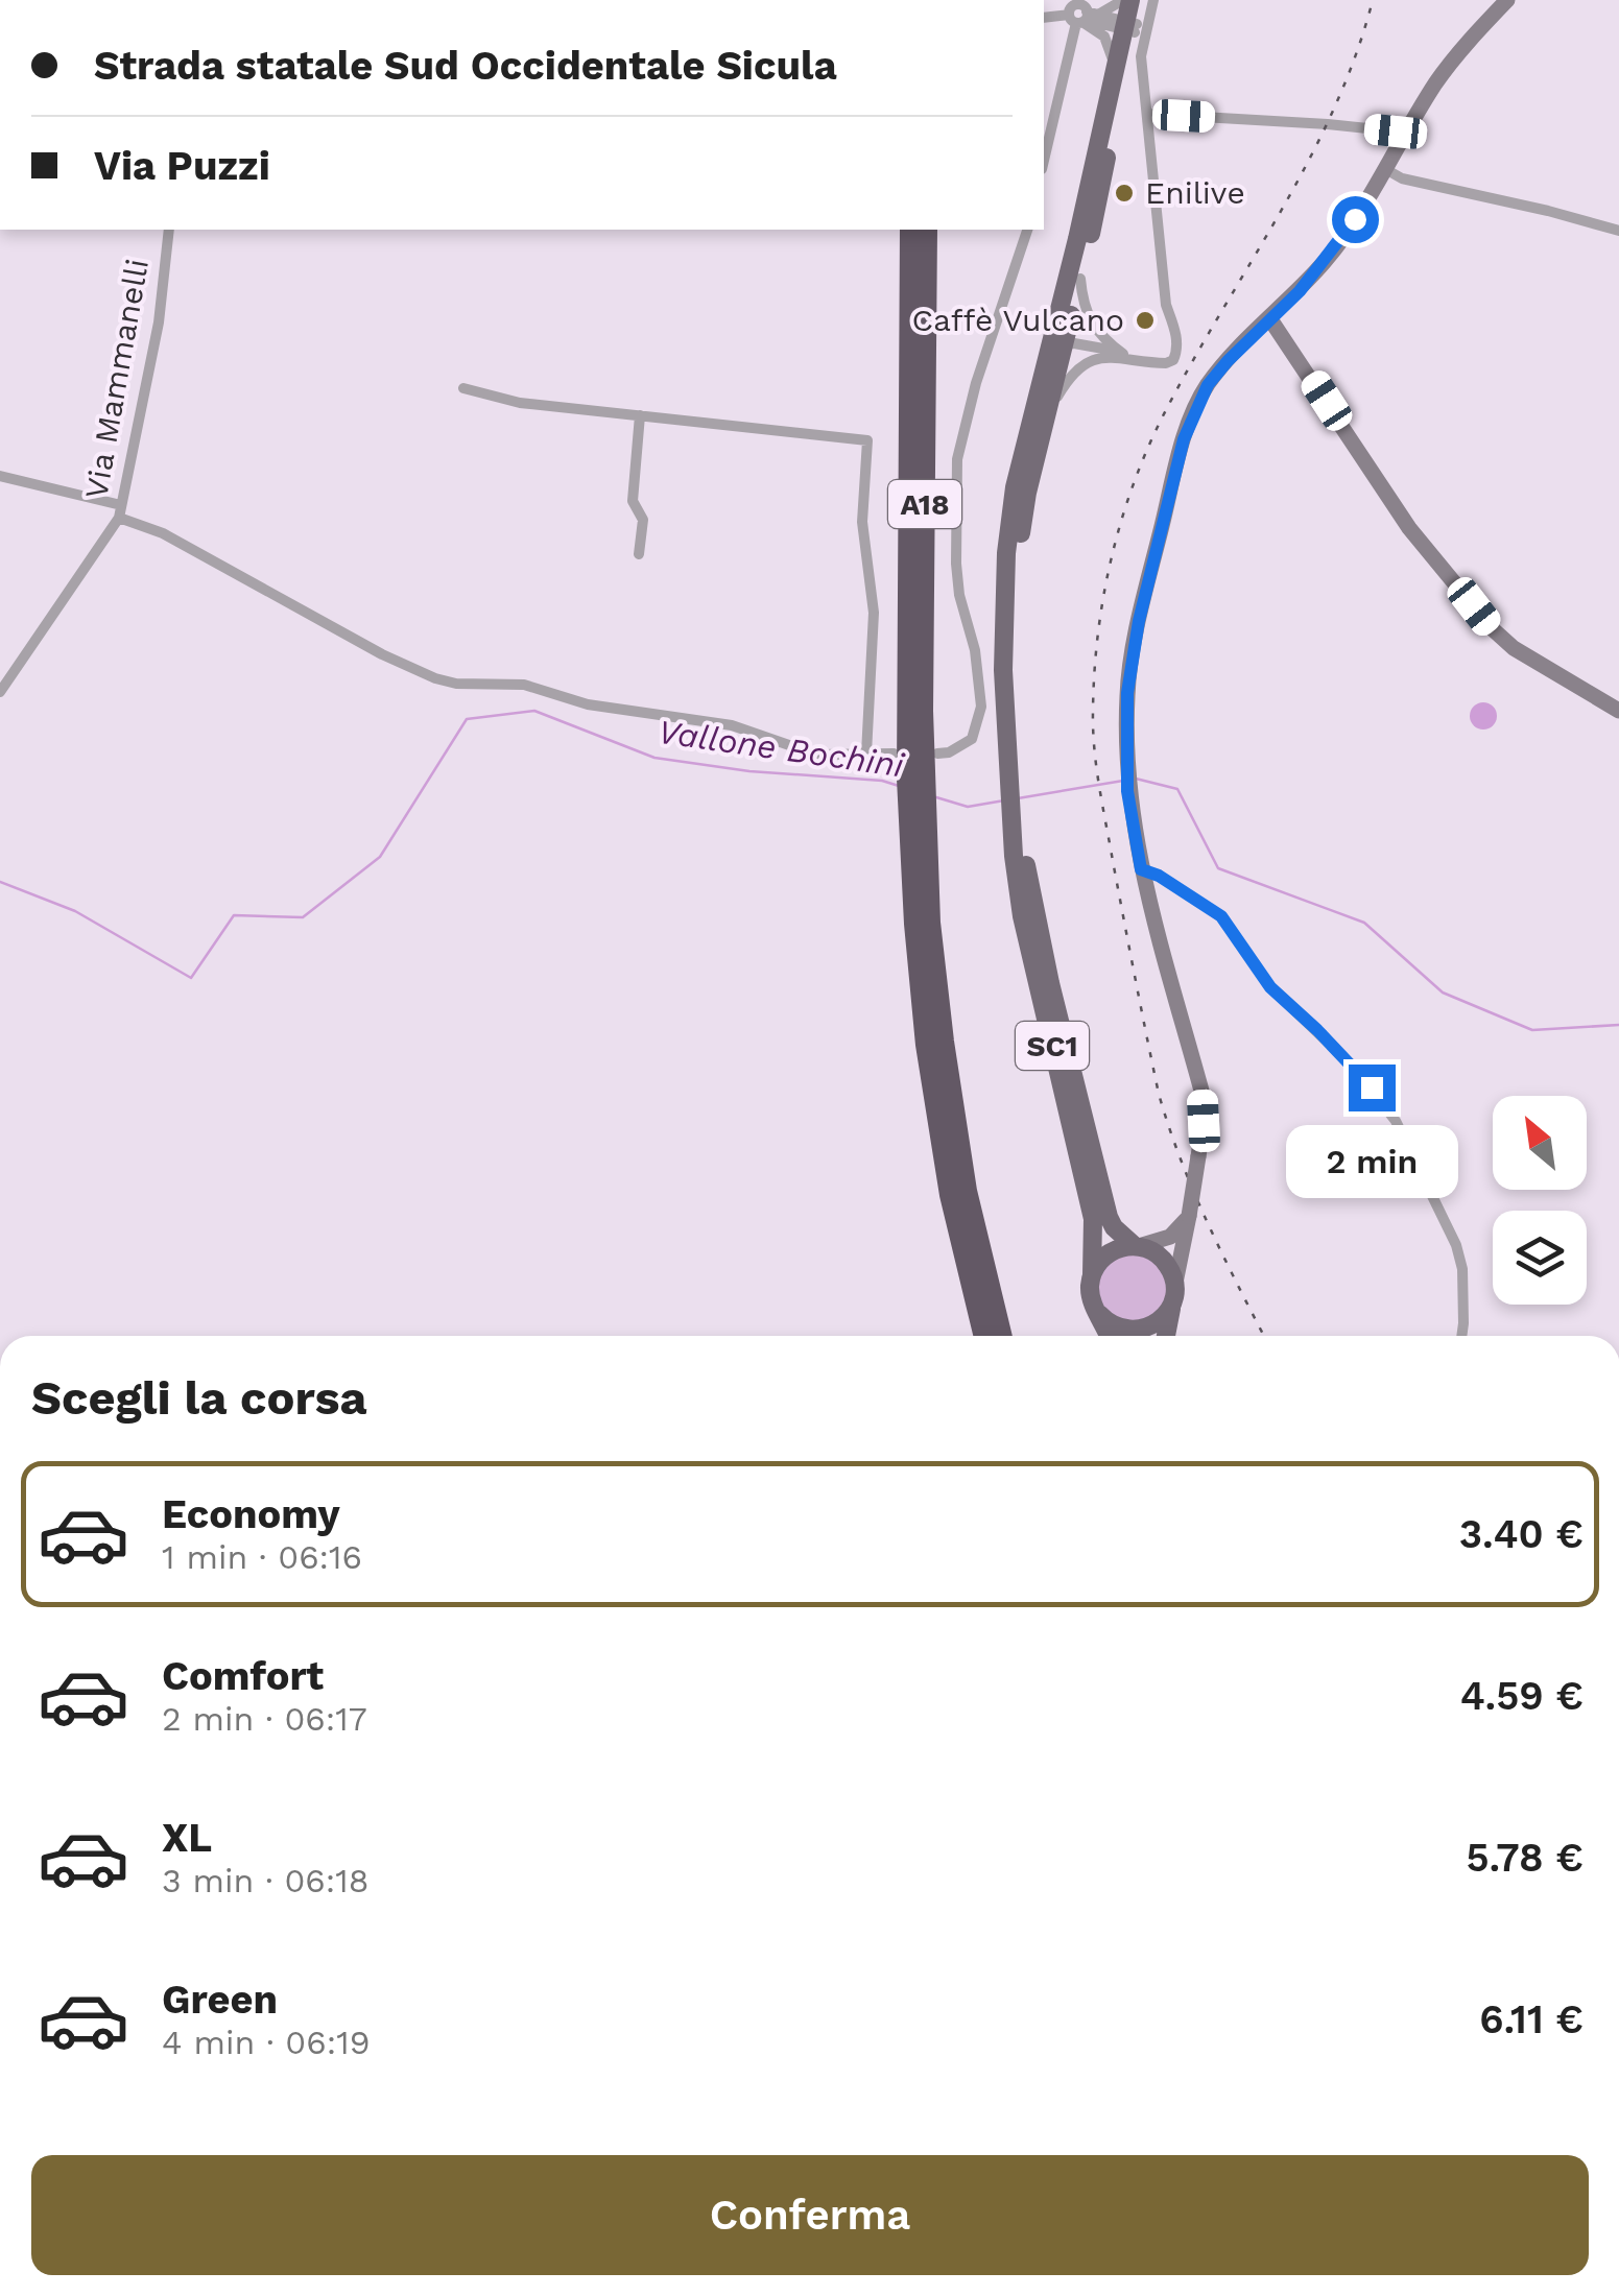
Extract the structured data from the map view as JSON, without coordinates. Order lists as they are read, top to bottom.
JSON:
{
  "streets": {
    "highway": ["A18"],
    "main road": ["SC1"],
    "street": ["Via Mammanelli"]
  },
  "water": ["Vallone Bochini"],
  "places": ["Enilive", "Caffè Vulcano"],
  "north": "top left",
  "page": {
    "banner": ["Strada statale Sud Occidentale Sicula", "Via Puzzi"],
    "bubble": "2 min",
    "heading": "Scegli la corsa",
    "list": [
      {
        "name": "Economy",
        "note": "1 min · 06:16",
        "value": "3.40 €"
      },
      {
        "name": "Comfort",
        "note": "2 min · 06:17",
        "value": "4.59 €"
      },
      {
        "name": "XL",
        "note": "3 min · 06:18",
        "value": "5.78 €"
      },
      {
        "name": "Green",
        "note": "4 min · 06:19",
        "value": "6.11 €"
      }
    ],
    "buttons": "Conferma"
  }
}
